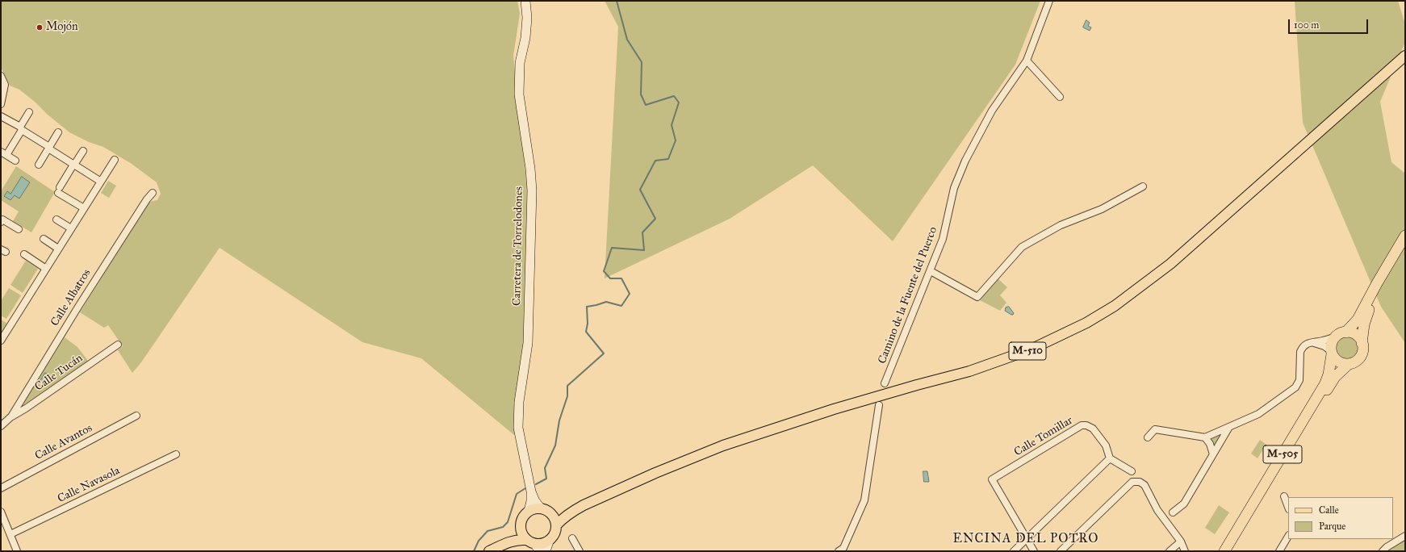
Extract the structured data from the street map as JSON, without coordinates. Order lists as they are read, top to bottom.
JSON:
{
  "streets": {
    "highway": ["M-505"],
    "main road": ["Carretera de Torrelodones", "M-510"],
    "street": [
      "Camino de la Fuente del Puerco",
      "Calle Albatros",
      "Calle Tucán",
      "Calle Tomillar",
      "Calle Avantos",
      "Calle Navasola"
    ]
  },
  "crossings": [
    ["Carretera de Torrelodones", "M-510"],
    ["Calle Albatros", "Calle Tucán"]
  ],
  "districts": ["ENCINA DEL POTRO"],
  "places": ["Mojón"],
  "legend": ["Calle", "Parque"],
  "scale_bar": "100 m"
}
